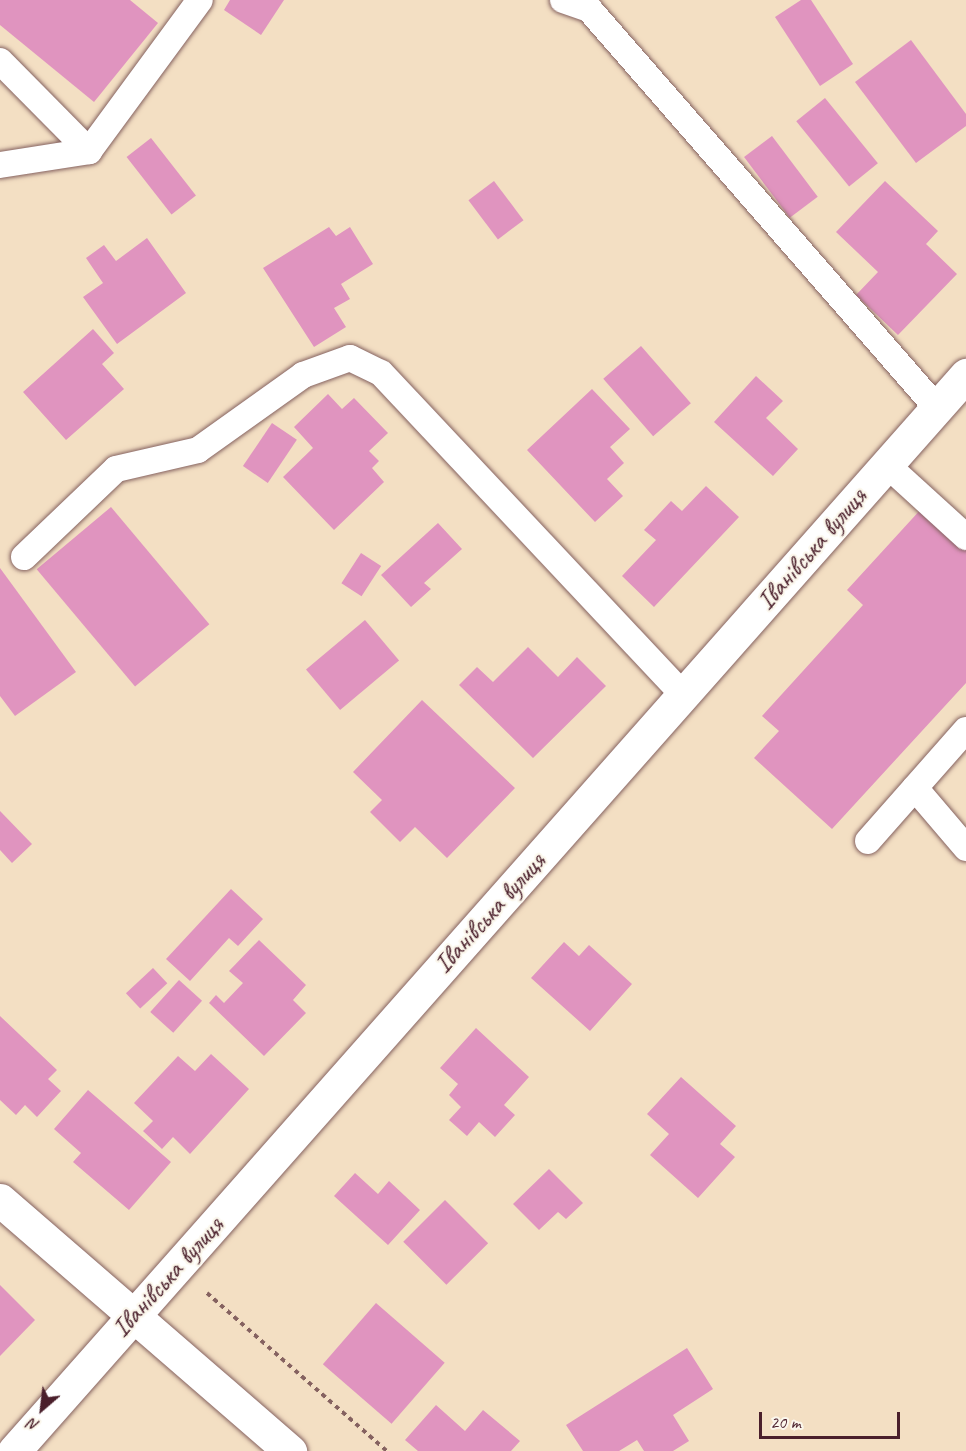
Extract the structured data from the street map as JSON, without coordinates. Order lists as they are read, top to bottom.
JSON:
{
  "streets": {
    "street": ["Іванівська вулиця"]
  },
  "scale_bar": "20 m",
  "north": "bottom left"
}
